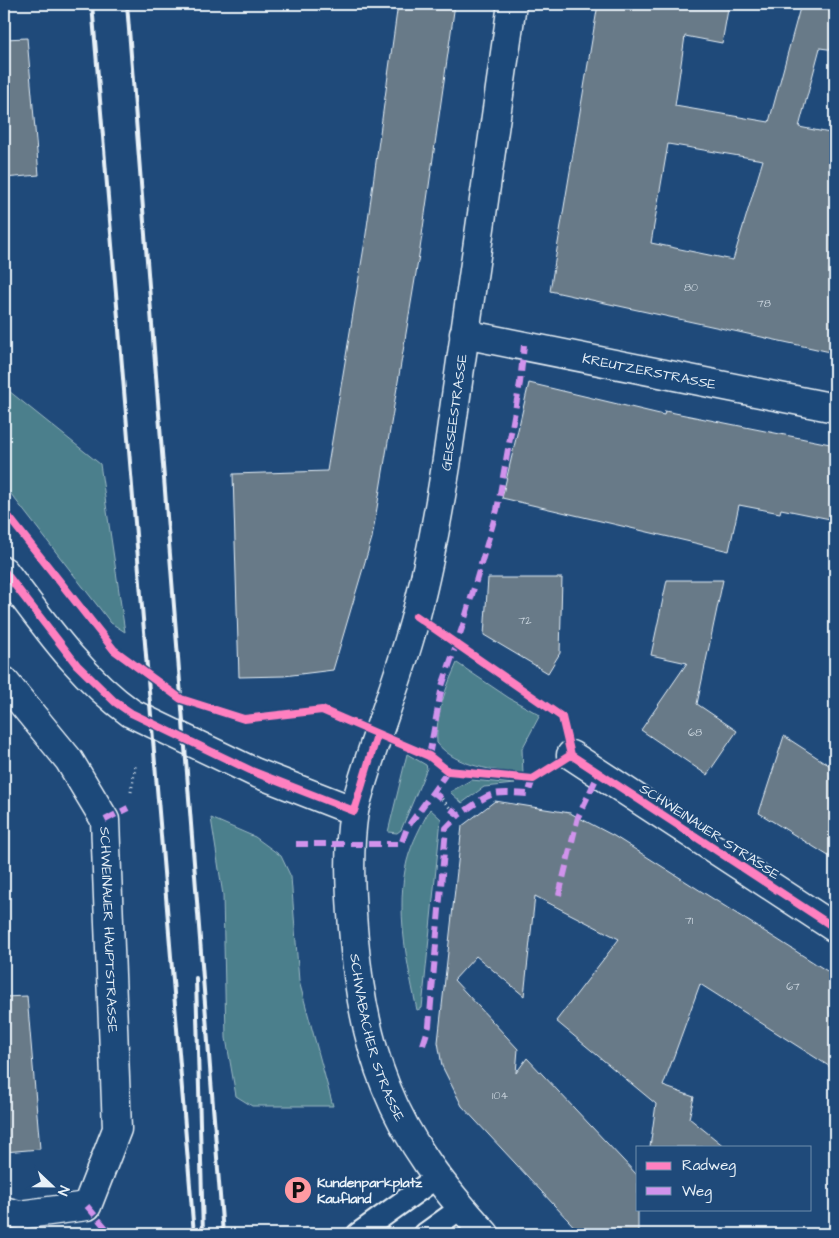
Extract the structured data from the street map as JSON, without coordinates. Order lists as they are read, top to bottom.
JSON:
{
  "streets": {
    "street": [
      "KREUTZERSTRASSE",
      "GEISSEESTRASSE",
      "SCHWEINAUER STRASSE",
      "SCHWEINAUER HAUPTSTRASSE",
      "SCHWABACHER STRASSE"
    ]
  },
  "crossings": [
    ["KREUTZERSTRASSE", "GEISSEESTRASSE"],
    ["GEISSEESTRASSE", "SCHWABACHER STRASSE"]
  ],
  "places": {
    "parking": ["Kundenparkplatz Kaufland"]
  },
  "house_numbers": [
    "80",
    "78",
    "72",
    "68",
    "71",
    "67",
    "104"
  ],
  "legend": ["Radweg", "Weg"],
  "north": "right"
}
